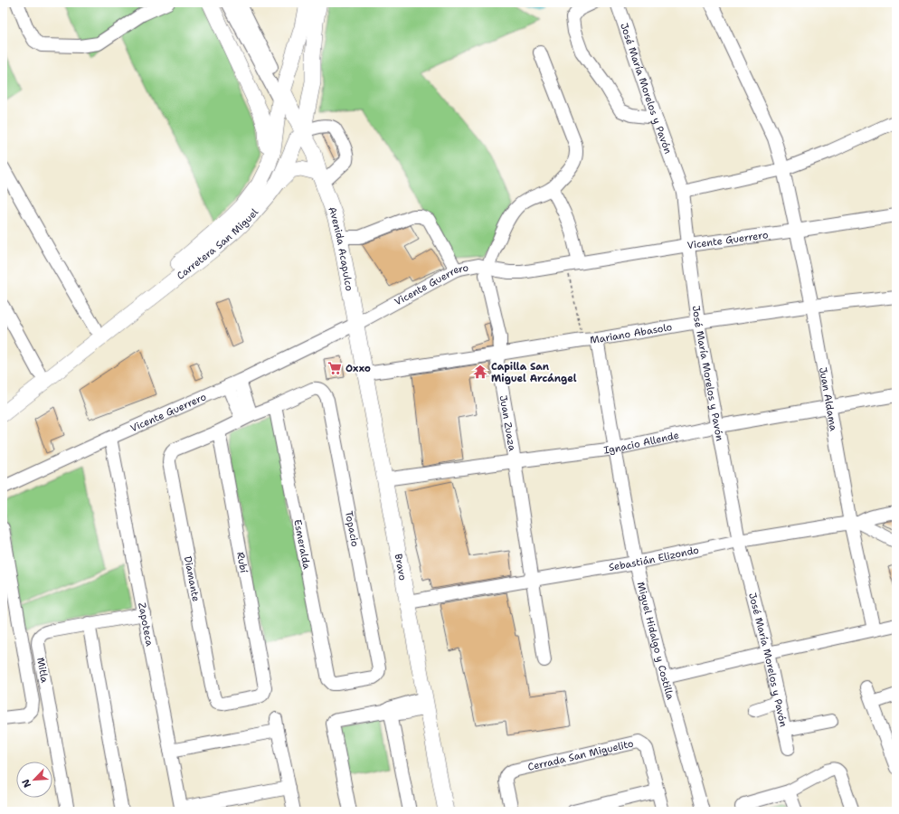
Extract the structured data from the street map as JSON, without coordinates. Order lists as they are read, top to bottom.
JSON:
{
  "streets": {
    "main road": ["Carretera San Miguel", "Avenida Acapulco", "Bravo"],
    "street": [
      "José María Morelos y Pavón",
      "Vicente Guerrero",
      "Mariano Abasolo",
      "Juan Aldama",
      "Juan Zuaza",
      "Ignacio Allende",
      "Topacio",
      "Esmeralda",
      "Sebastián Elizondo",
      "Rubí",
      "Diamante",
      "Zapoteca",
      "Miguel Hidalgo y Costilla",
      "Mitla",
      "Cerrada San Miguelito"
    ]
  },
  "crossings": [
    ["José María Morelos y Pavón", "Vicente Guerrero"],
    ["José María Morelos y Pavón", "Mariano Abasolo"],
    ["José María Morelos y Pavón", "Ignacio Allende"],
    ["José María Morelos y Pavón", "Sebastián Elizondo"],
    ["Vicente Guerrero", "Avenida Acapulco"],
    ["Vicente Guerrero", "Juan Aldama"],
    ["Vicente Guerrero", "Juan Zuaza"],
    ["Vicente Guerrero", "Bravo"],
    ["Vicente Guerrero", "Zapoteca"],
    ["Carretera San Miguel", "Avenida Acapulco"],
    ["Avenida Acapulco", "Bravo"],
    ["Mariano Abasolo", "Juan Aldama"],
    ["Mariano Abasolo", "Juan Zuaza"],
    ["Mariano Abasolo", "Bravo"],
    ["Mariano Abasolo", "Miguel Hidalgo y Costilla"],
    ["Juan Aldama", "Ignacio Allende"],
    ["Juan Aldama", "Sebastián Elizondo"],
    ["Juan Zuaza", "Ignacio Allende"],
    ["Juan Zuaza", "Sebastián Elizondo"],
    ["Ignacio Allende", "Bravo"],
    ["Ignacio Allende", "Miguel Hidalgo y Costilla"],
    ["Topacio", "Esmeralda"],
    ["Sebastián Elizondo", "Bravo"],
    ["Sebastián Elizondo", "Miguel Hidalgo y Costilla"],
    ["Rubí", "Diamante"],
    ["Zapoteca", "Mitla"]
  ],
  "places": {
    "supermarket": ["Oxxo"],
    "temple": ["Capilla San Miguel Arcángel"]
  },
  "north": "bottom left"
}
